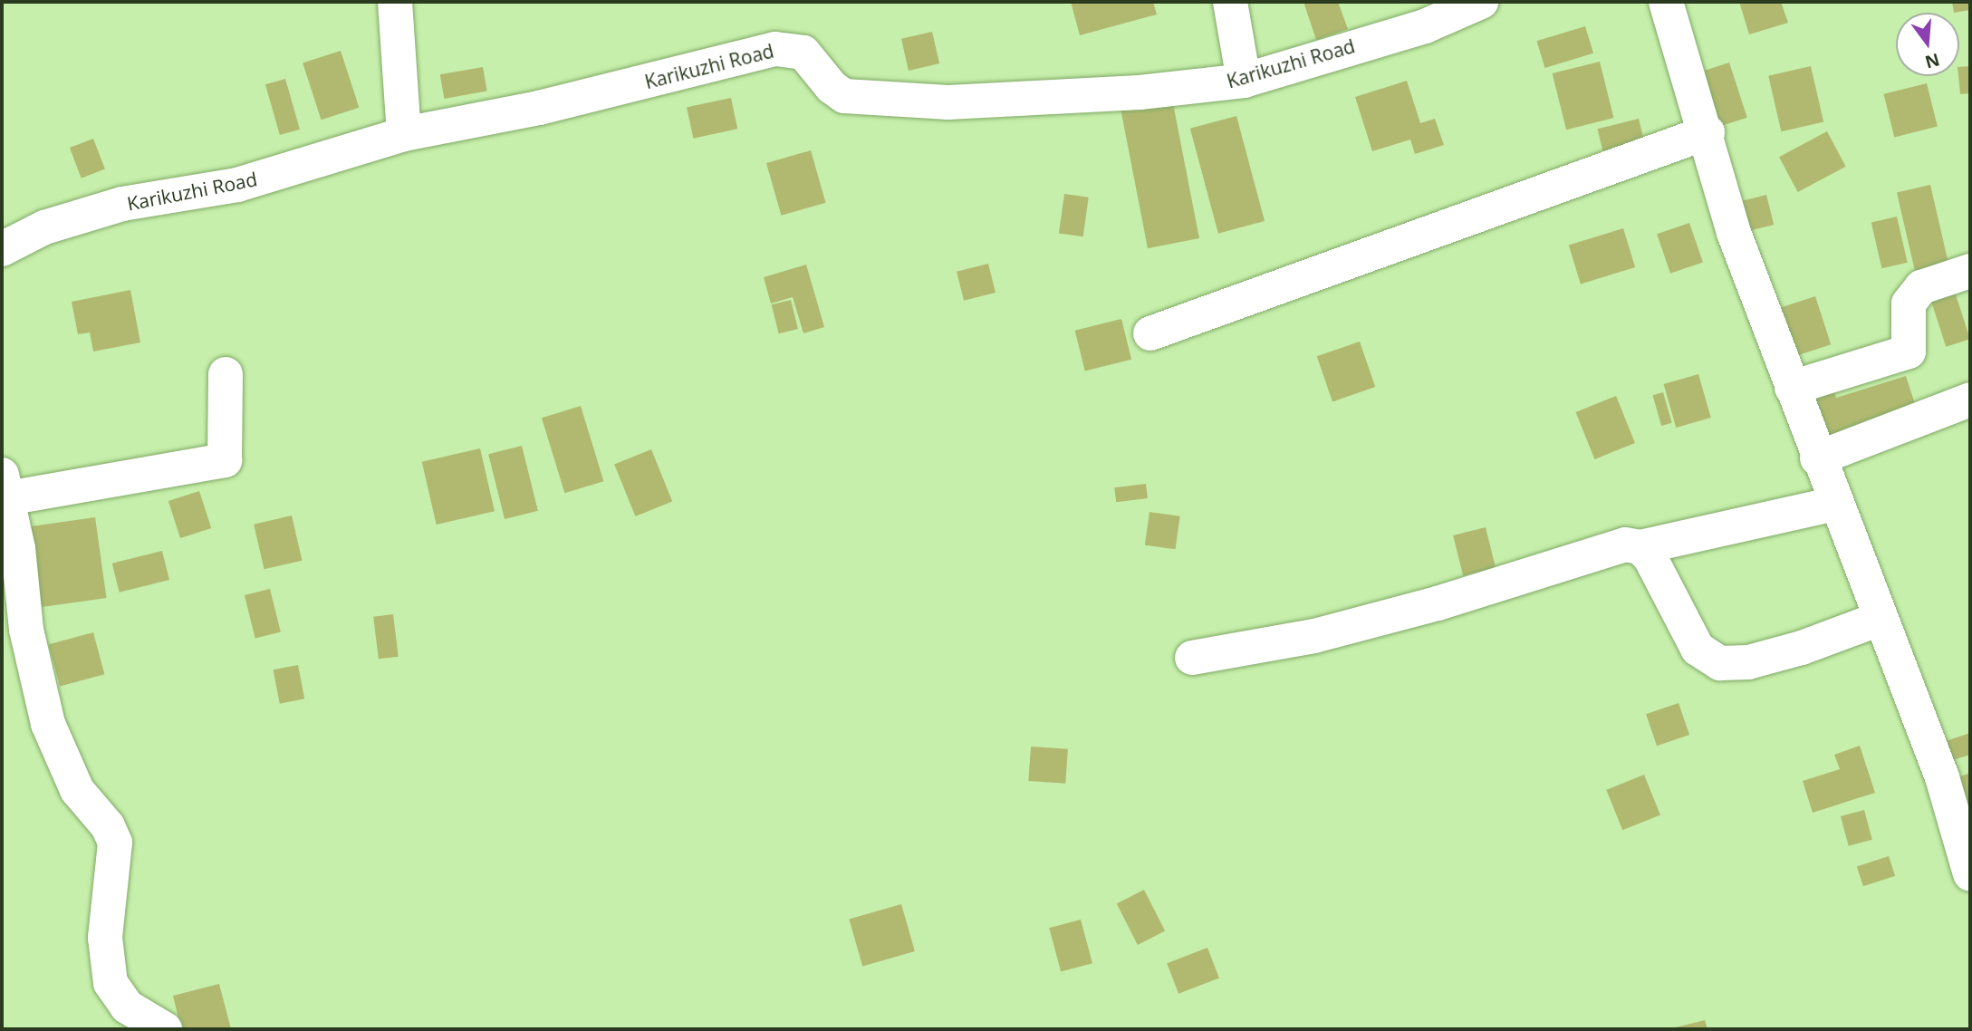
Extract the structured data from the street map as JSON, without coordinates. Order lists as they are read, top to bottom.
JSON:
{
  "streets": {
    "street": ["Karikuzhi Road"]
  },
  "north": "bottom"
}
